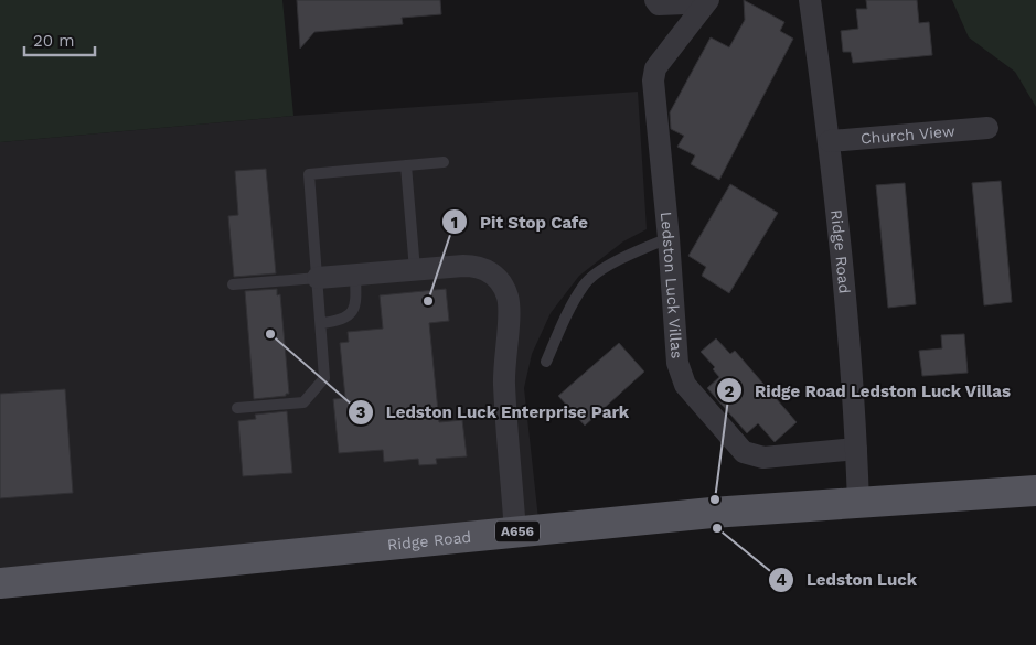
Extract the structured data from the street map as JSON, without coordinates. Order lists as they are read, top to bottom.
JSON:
{
  "streets": {
    "main road": ["Ridge Road", "A656"],
    "street": ["Church View", "Ledston Luck Villas"]
  },
  "crossings": [
    ["Church View", "Ridge Road"],
    ["Ridge Road", "Ledston Luck Villas"]
  ],
  "places": [
    "Pit Stop Cafe",
    "Ledston Luck Enterprise Park",
    "Ridge Road Ledston Luck Villas",
    "Ledston Luck"
  ],
  "scale_bar": "20 m"
}
